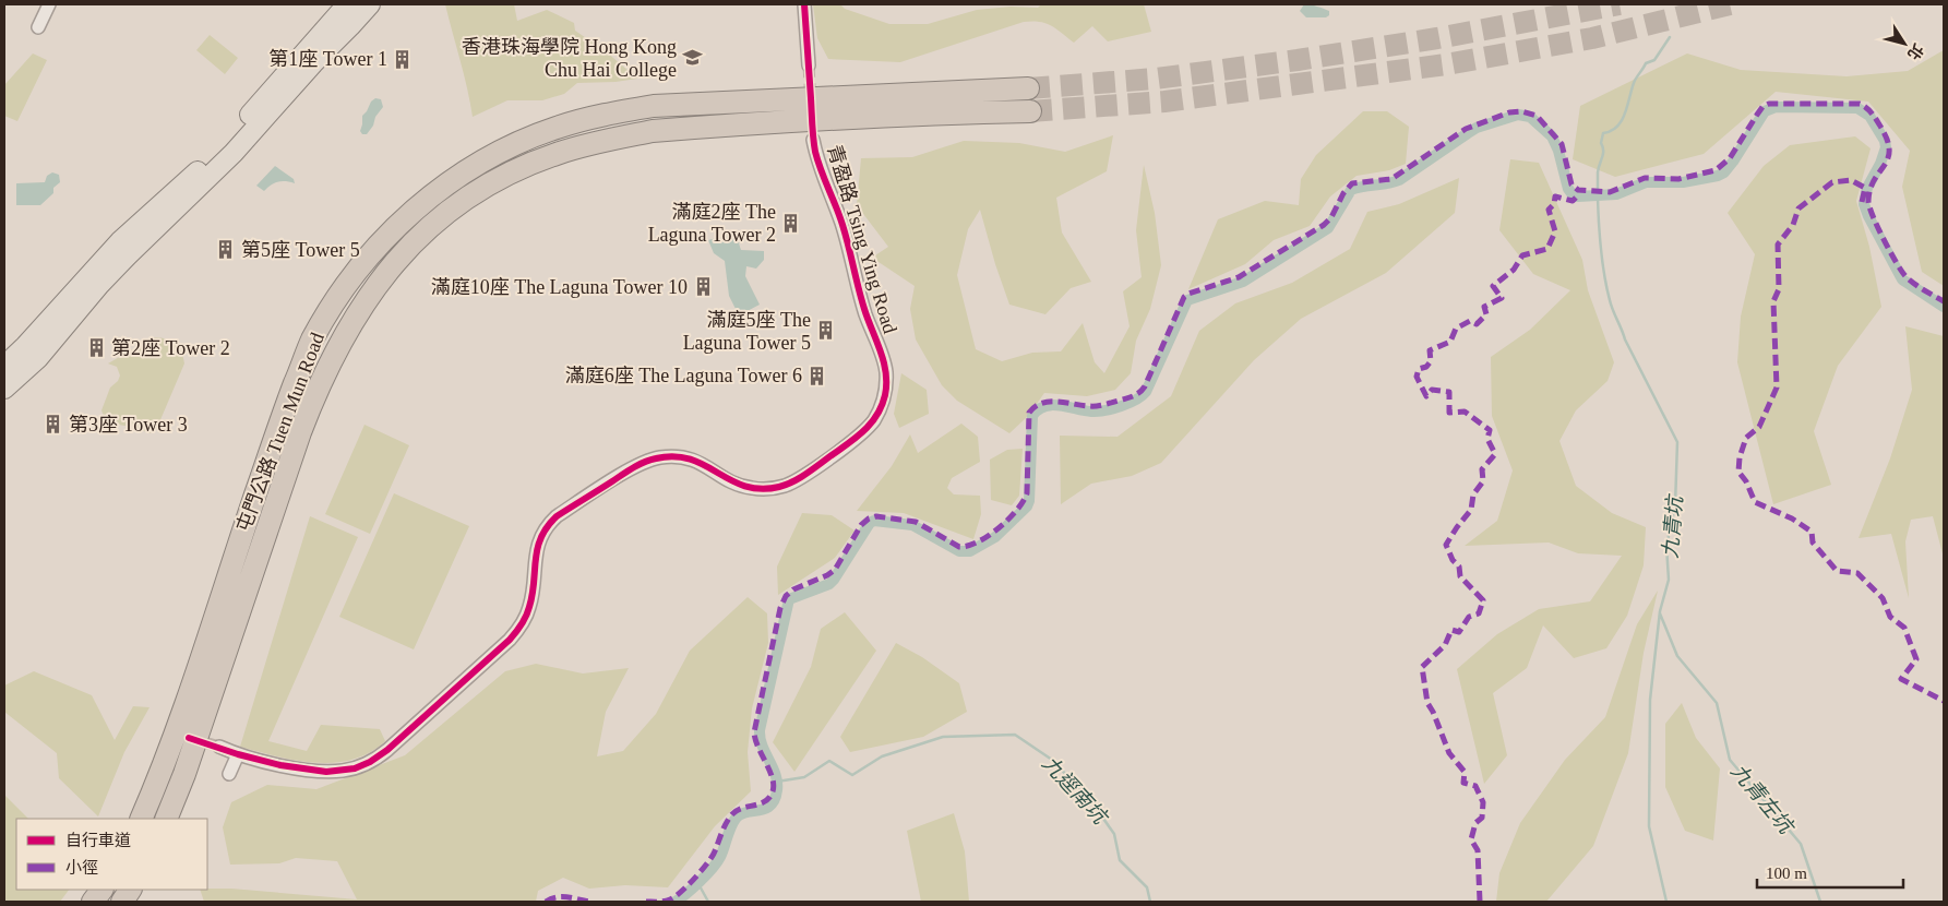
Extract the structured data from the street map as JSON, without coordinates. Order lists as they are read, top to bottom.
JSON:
{
  "streets": {
    "highway": ["屯門公路 Tuen Mun Road"],
    "street": ["青盈路 Tsing Ying Road"]
  },
  "water": ["九青坑", "九逕南坑", "九青左坑"],
  "places": {
    "school or university": ["香港珠海學院 Hong Kong Chu Hai College"],
    "building": [
      "第1座 Tower 1",
      "滿庭2座 The Laguna Tower 2",
      "第5座 Tower 5",
      "滿庭10座 The Laguna Tower 10",
      "滿庭5座 The Laguna Tower 5",
      "第2座 Tower 2",
      "滿庭6座 The Laguna Tower 6",
      "第3座 Tower 3"
    ]
  },
  "legend": ["自行車道", "小徑"],
  "scale_bar": "100 m",
  "north": "bottom right"
}
